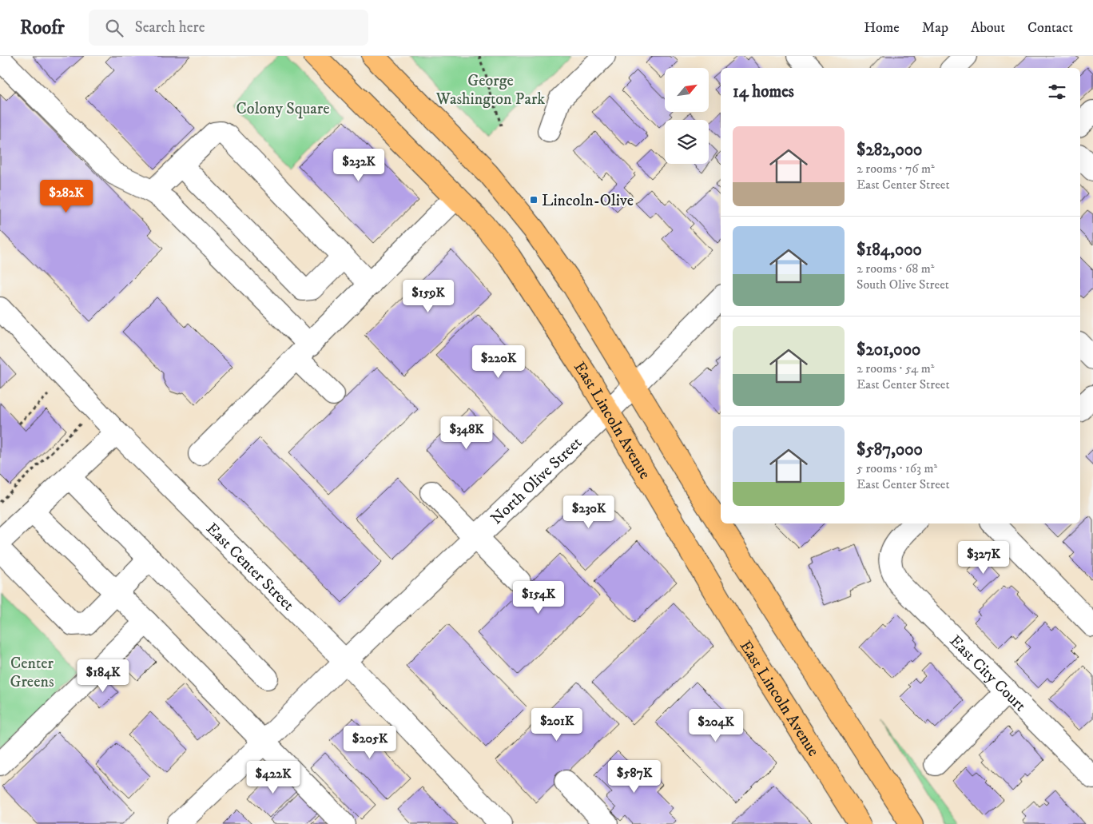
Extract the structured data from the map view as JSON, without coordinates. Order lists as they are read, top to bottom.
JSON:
{
  "streets": {
    "main road": ["East Lincoln Avenue"],
    "street": ["North Olive Street", "East Center Street", "East City Court"]
  },
  "crossings": [
    ["East Lincoln Avenue", "North Olive Street"],
    ["North Olive Street", "East Center Street"]
  ],
  "parks": ["George Washington Park", "Colony Square", "Center Greens"],
  "places": {
    "transit": ["Lincoln-Olive"]
  },
  "north": "top right",
  "page": {
    "header": "Roofr",
    "search": "Search here",
    "nav": [
      "Home",
      "Map",
      "About",
      "Contact"
    ],
    "heading": "14 homes",
    "list": [
      {
        "name": "$282,000",
        "note": "2 rooms · 76 m² · East Center Street"
      },
      {
        "name": "$184,000",
        "note": "2 rooms · 68 m² · South Olive Street"
      },
      {
        "name": "$201,000",
        "note": "2 rooms · 54 m² · East Center Street"
      },
      {
        "name": "$587,000",
        "note": "5 rooms · 163 m² · East Center Street"
      }
    ],
    "price": [
      "$232K",
      "$282K",
      "$159K",
      "$220K",
      "$348K",
      "$230K",
      "$327K",
      "$154K",
      "$184K",
      "$201K",
      "$204K",
      "$205K",
      "$587K",
      "$422K"
    ]
  }
}
